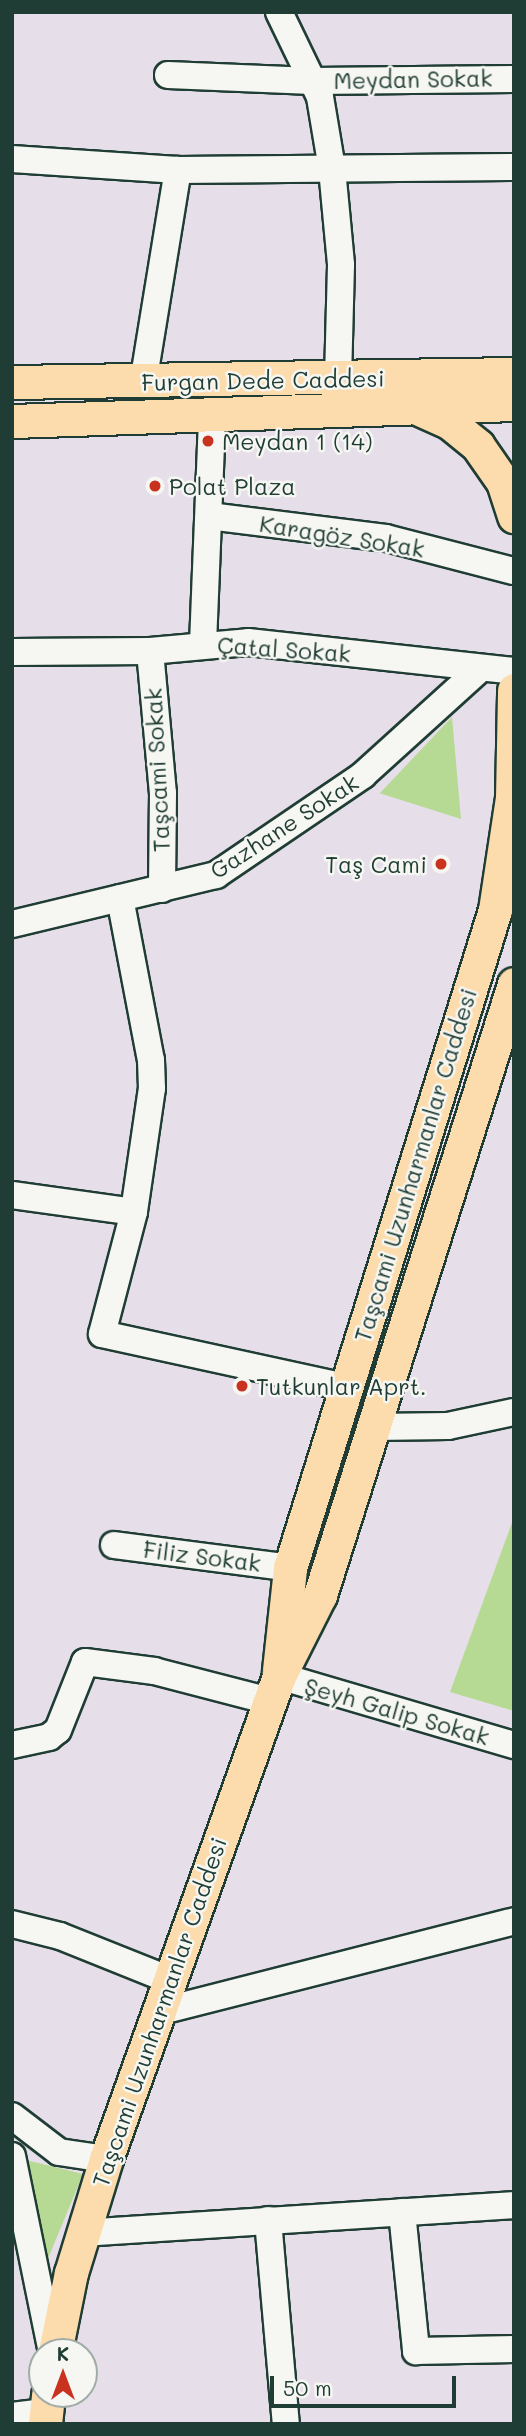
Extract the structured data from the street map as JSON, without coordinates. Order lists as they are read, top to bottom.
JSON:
{
  "streets": {
    "main road": ["Furgan Dede Caddesi", "Taşcami Uzunharmanlar Caddesi"],
    "street": [
      "Meydan Sokak",
      "Karagöz Sokak",
      "Çatal Sokak",
      "Taşcami Sokak",
      "Gazhane Sokak",
      "Filiz Sokak",
      "Şeyh Galip Sokak"
    ]
  },
  "crossings": [
    ["Çatal Sokak", "Taşcami Sokak"],
    ["Çatal Sokak", "Gazhane Sokak"],
    ["Taşcami Sokak", "Gazhane Sokak"],
    ["Taşcami Uzunharmanlar Caddesi", "Filiz Sokak"],
    ["Taşcami Uzunharmanlar Caddesi", "Şeyh Galip Sokak"]
  ],
  "places": [
    "Meydan 1 (14)",
    "Polat Plaza",
    "Taş Cami",
    "Tutkunlar Aprt."
  ],
  "scale_bar": "50 m",
  "north": "top"
}
